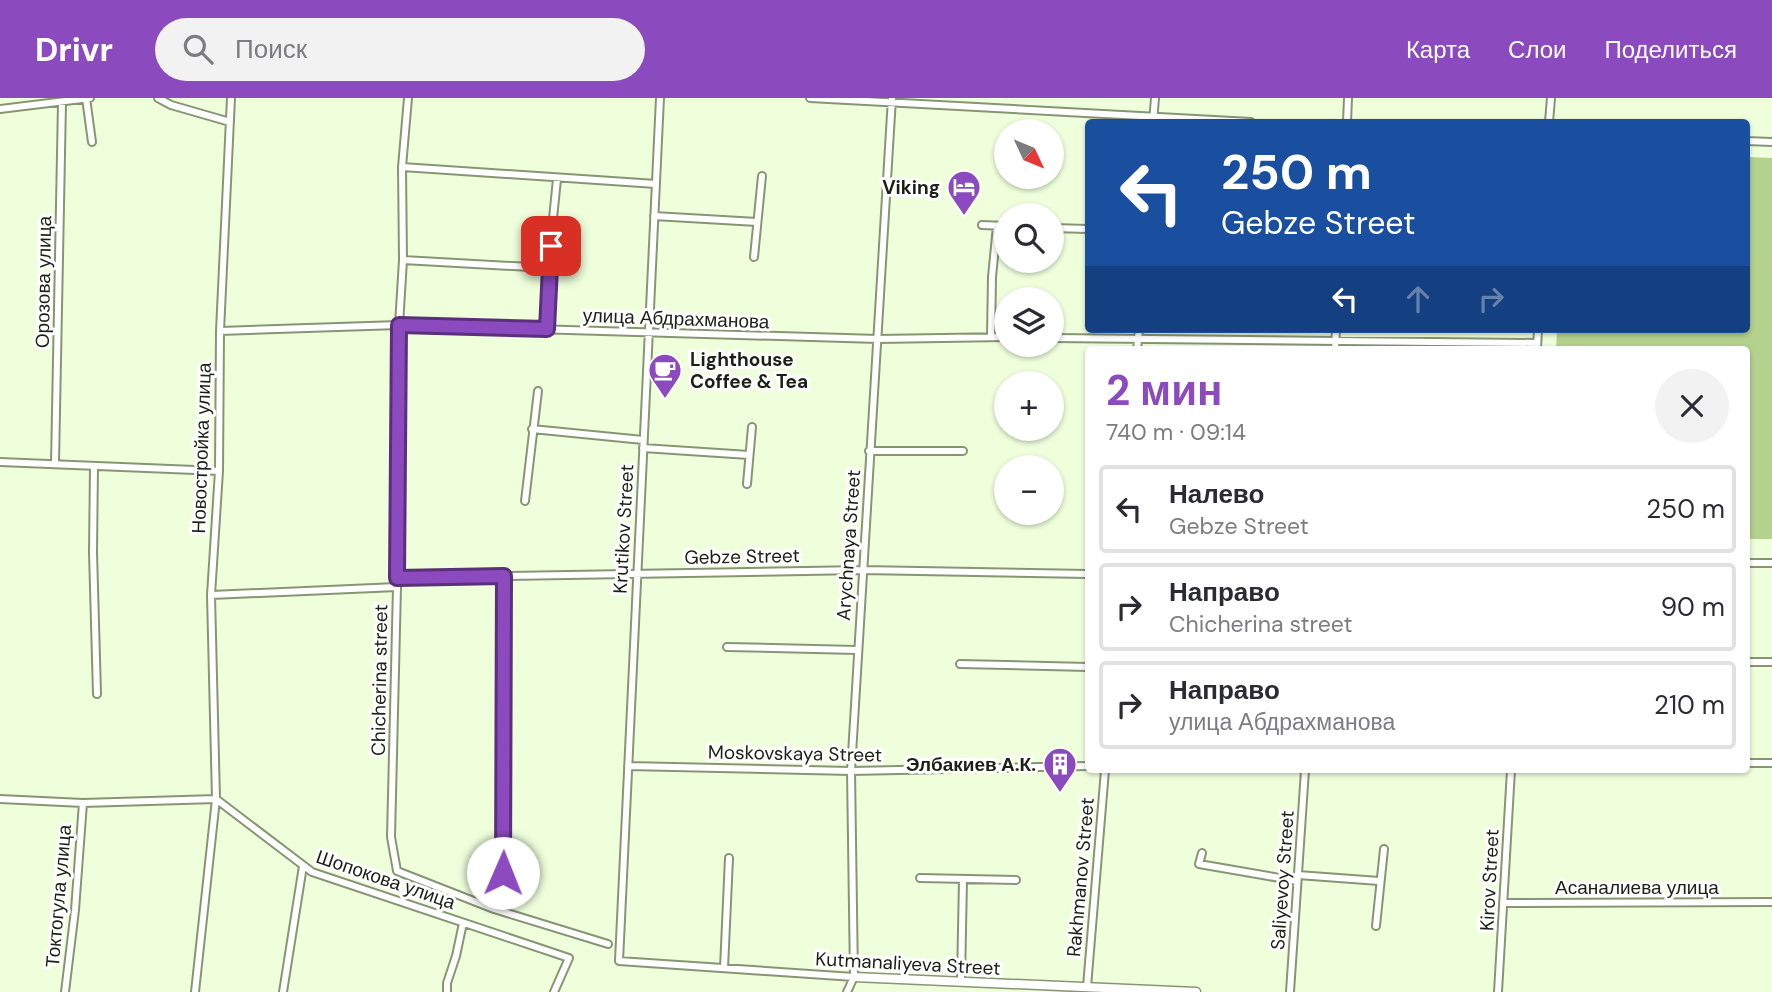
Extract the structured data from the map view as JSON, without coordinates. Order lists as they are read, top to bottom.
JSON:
{
  "streets": {
    "street": [
      "Орозова улица",
      "улица Абдрахманова",
      "Новостройка улица",
      "Krutikov Street",
      "Arychnaya Street",
      "Gebze Street",
      "Chicherina street",
      "Moskovskaya Street",
      "Rakhmanov Street",
      "Шопокова улица",
      "Saliyevoy Street",
      "Kirov Street",
      "Асаналиева улица",
      "Токтогула улица",
      "Kutmanaliyeva Street"
    ]
  },
  "crossings": [
    ["улица Абдрахманова", "Новостройка улица"],
    ["улица Абдрахманова", "Krutikov Street"],
    ["улица Абдрахманова", "Arychnaya Street"],
    ["улица Абдрахманова", "Chicherina street"],
    ["Новостройка улица", "Шопокова улица"],
    ["Krutikov Street", "Gebze Street"],
    ["Krutikov Street", "Moskovskaya Street"],
    ["Krutikov Street", "Kutmanaliyeva Street"],
    ["Arychnaya Street", "Gebze Street"],
    ["Arychnaya Street", "Moskovskaya Street"],
    ["Arychnaya Street", "Kutmanaliyeva Street"],
    ["Gebze Street", "Chicherina street"],
    ["Rakhmanov Street", "Kutmanaliyeva Street"],
    ["Kirov Street", "Асаналиева улица"]
  ],
  "places": {
    "hotel": ["Viking"],
    "cafe": ["Lighthouse Coffee & Tea"],
    "building": ["Элбакиев А.К."]
  },
  "north": "bottom right",
  "page": {
    "header": "Drivr",
    "search": "Поиск",
    "nav": ["Карта", "Слои", "Поделиться"],
    "map_buttons": ["+", "−"],
    "turn": ["250 m", "Gebze Street"],
    "heading": ["2 мин", "740 m · 09:14"],
    "list": [
      {
        "name": "Налево",
        "note": "Gebze Street",
        "value": "250 m"
      },
      {
        "name": "Направо",
        "note": "Chicherina street",
        "value": "90 m"
      },
      {
        "name": "Направо",
        "note": "улица Абдрахманова",
        "value": "210 m"
      }
    ]
  }
}
